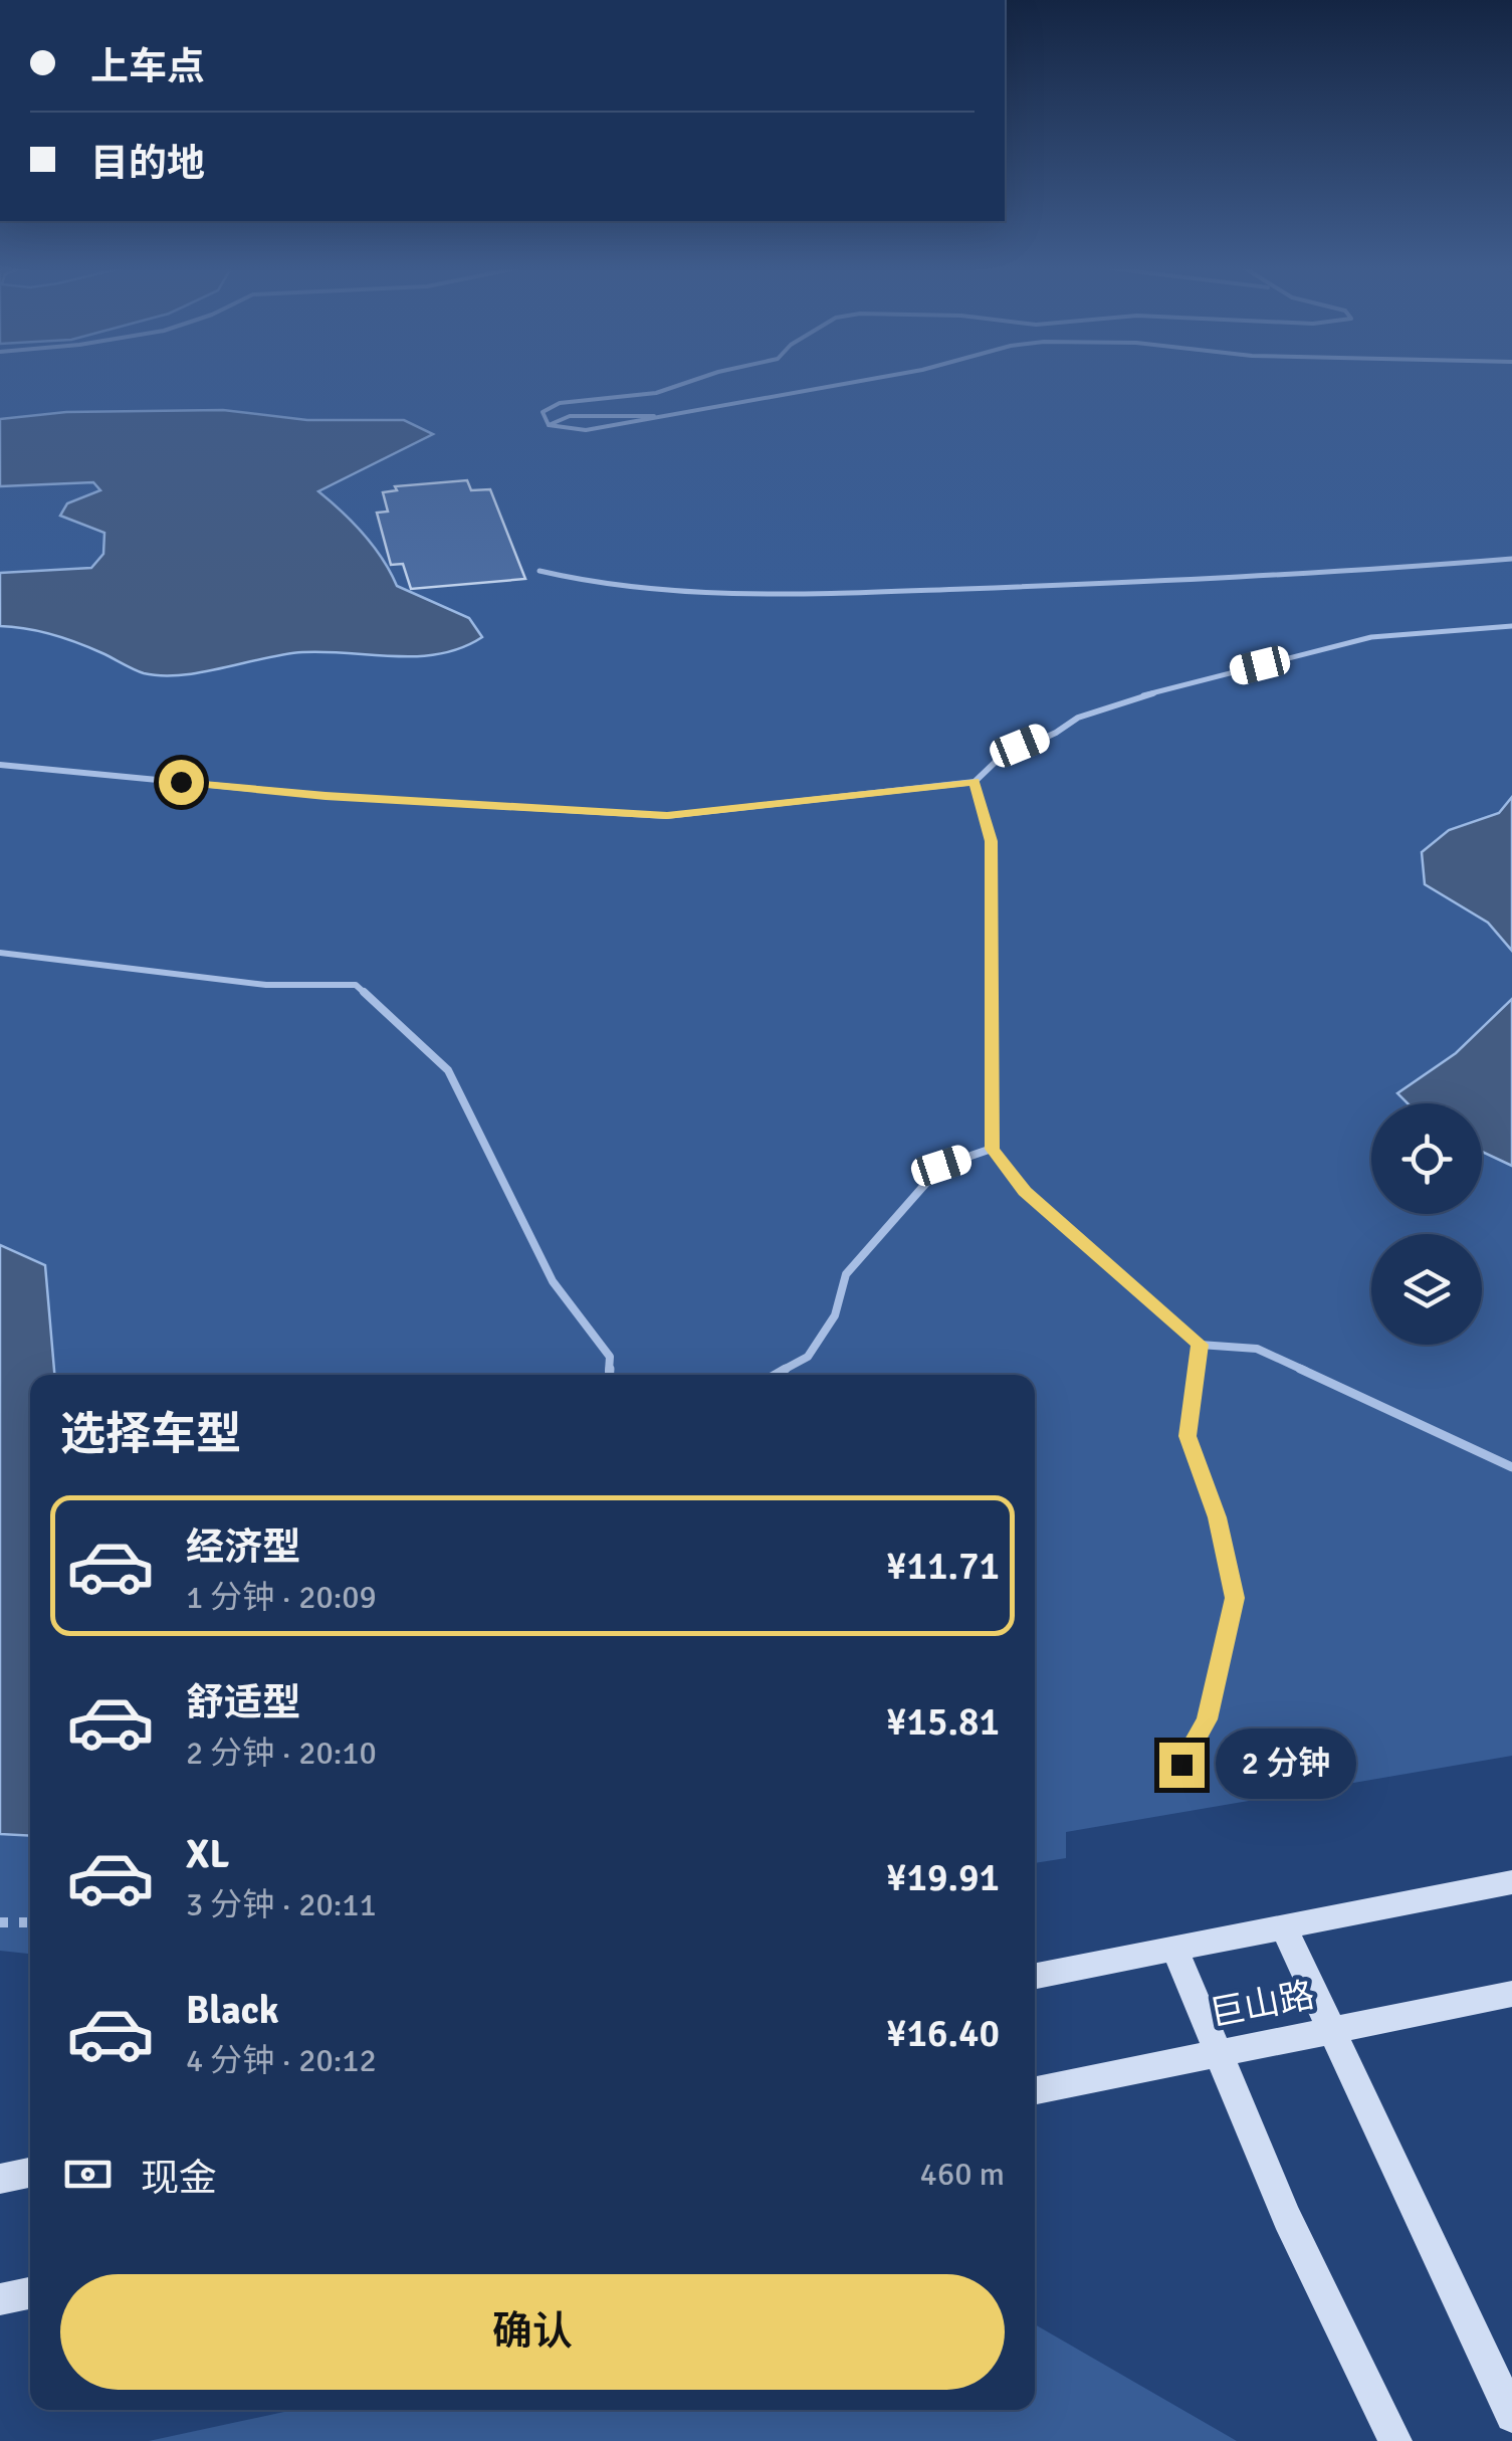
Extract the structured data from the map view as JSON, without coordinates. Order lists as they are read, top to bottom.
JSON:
{
  "streets": {
    "main road": ["巨山路"]
  },
  "page": {
    "banner": ["上车点", "目的地"],
    "heading": "选择车型",
    "list": [
      {
        "name": "经济型",
        "note": "1 分钟 · 20:09",
        "value": "¥11.71"
      },
      {
        "name": "舒适型",
        "note": "2 分钟 · 20:10",
        "value": "¥15.81"
      },
      {
        "name": "XL",
        "note": "3 分钟 · 20:11",
        "value": "¥19.91"
      },
      {
        "name": "Black",
        "note": "4 分钟 · 20:12",
        "value": "¥16.40"
      }
    ],
    "bubble": "2 分钟",
    "pay": ["现金", "460 m"],
    "buttons": "确认"
  }
}
